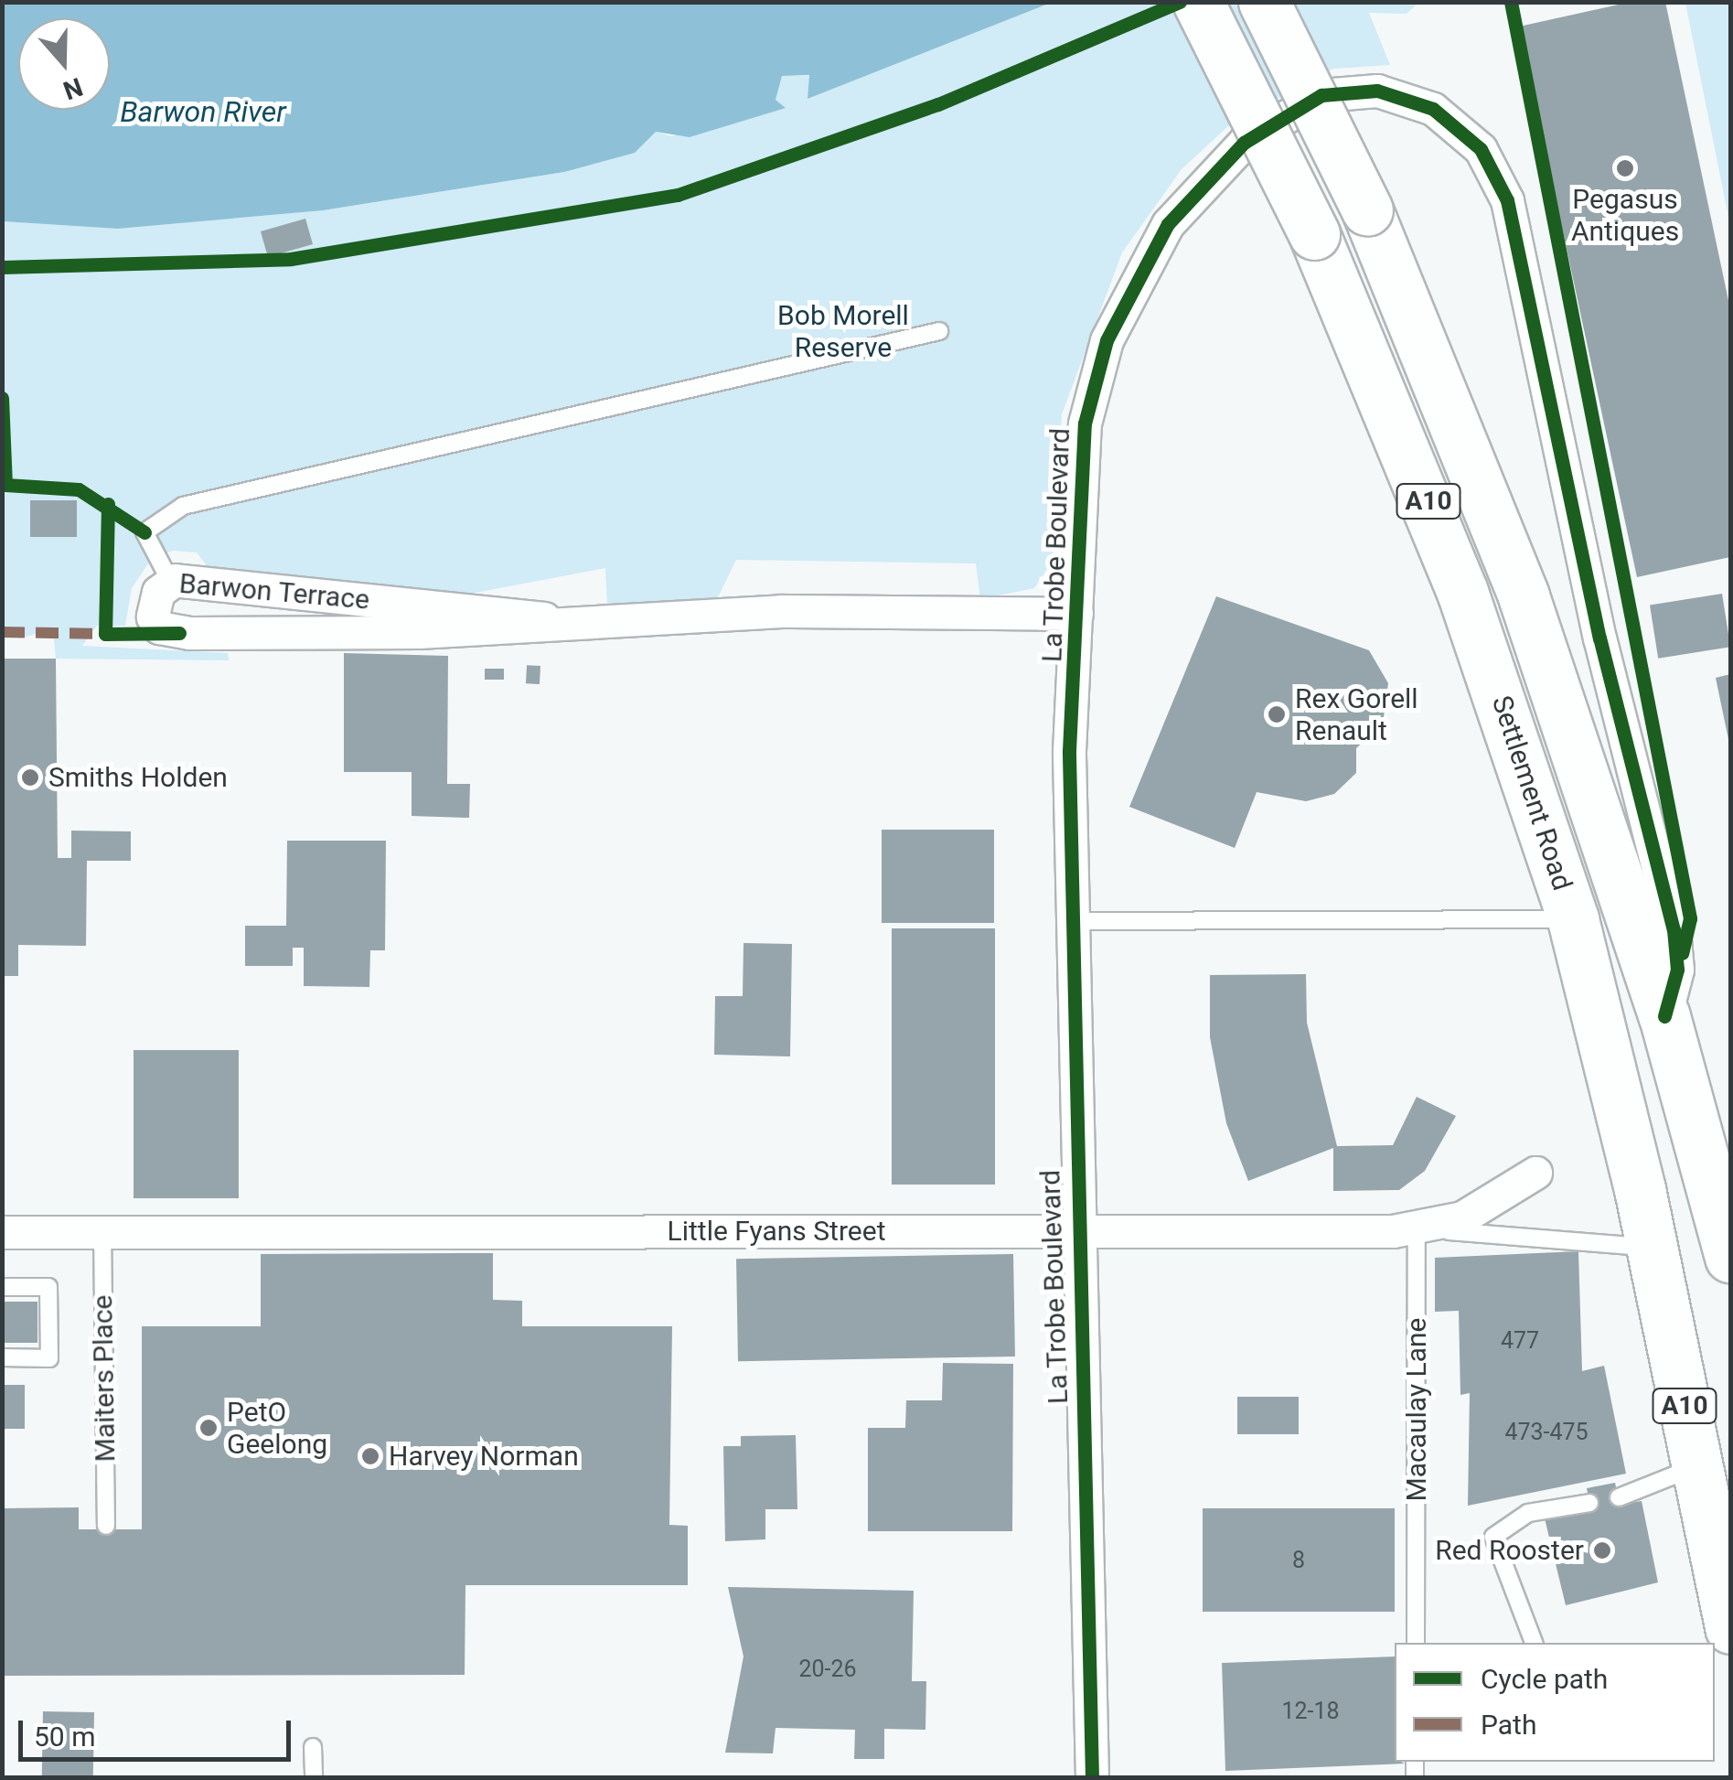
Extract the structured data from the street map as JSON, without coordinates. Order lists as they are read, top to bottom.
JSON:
{
  "streets": {
    "highway": ["A10", "Settlement Road"],
    "street": ["La Trobe Boulevard", "Barwon Terrace", "Little Fyans Street"],
    "lane": ["Maiters Place", "Macaulay Lane"]
  },
  "crossings": [
    ["La Trobe Boulevard", "Barwon Terrace"],
    ["La Trobe Boulevard", "Settlement Road"],
    ["La Trobe Boulevard", "Little Fyans Street"],
    ["Little Fyans Street", "Maiters Place"],
    ["Little Fyans Street", "Macaulay Lane"]
  ],
  "water": ["Barwon River"],
  "parks": ["Bob Morell Reserve"],
  "places": [
    "Pegasus Antiques",
    "Rex Gorell Renault",
    "Smiths Holden",
    "PetO Geelong",
    "Harvey Norman",
    "Red Rooster"
  ],
  "house_numbers": [
    "477",
    "473-475",
    "8",
    "20-26",
    "12-18"
  ],
  "legend": ["Cycle path", "Path"],
  "scale_bar": "50 m",
  "north": "bottom"
}
